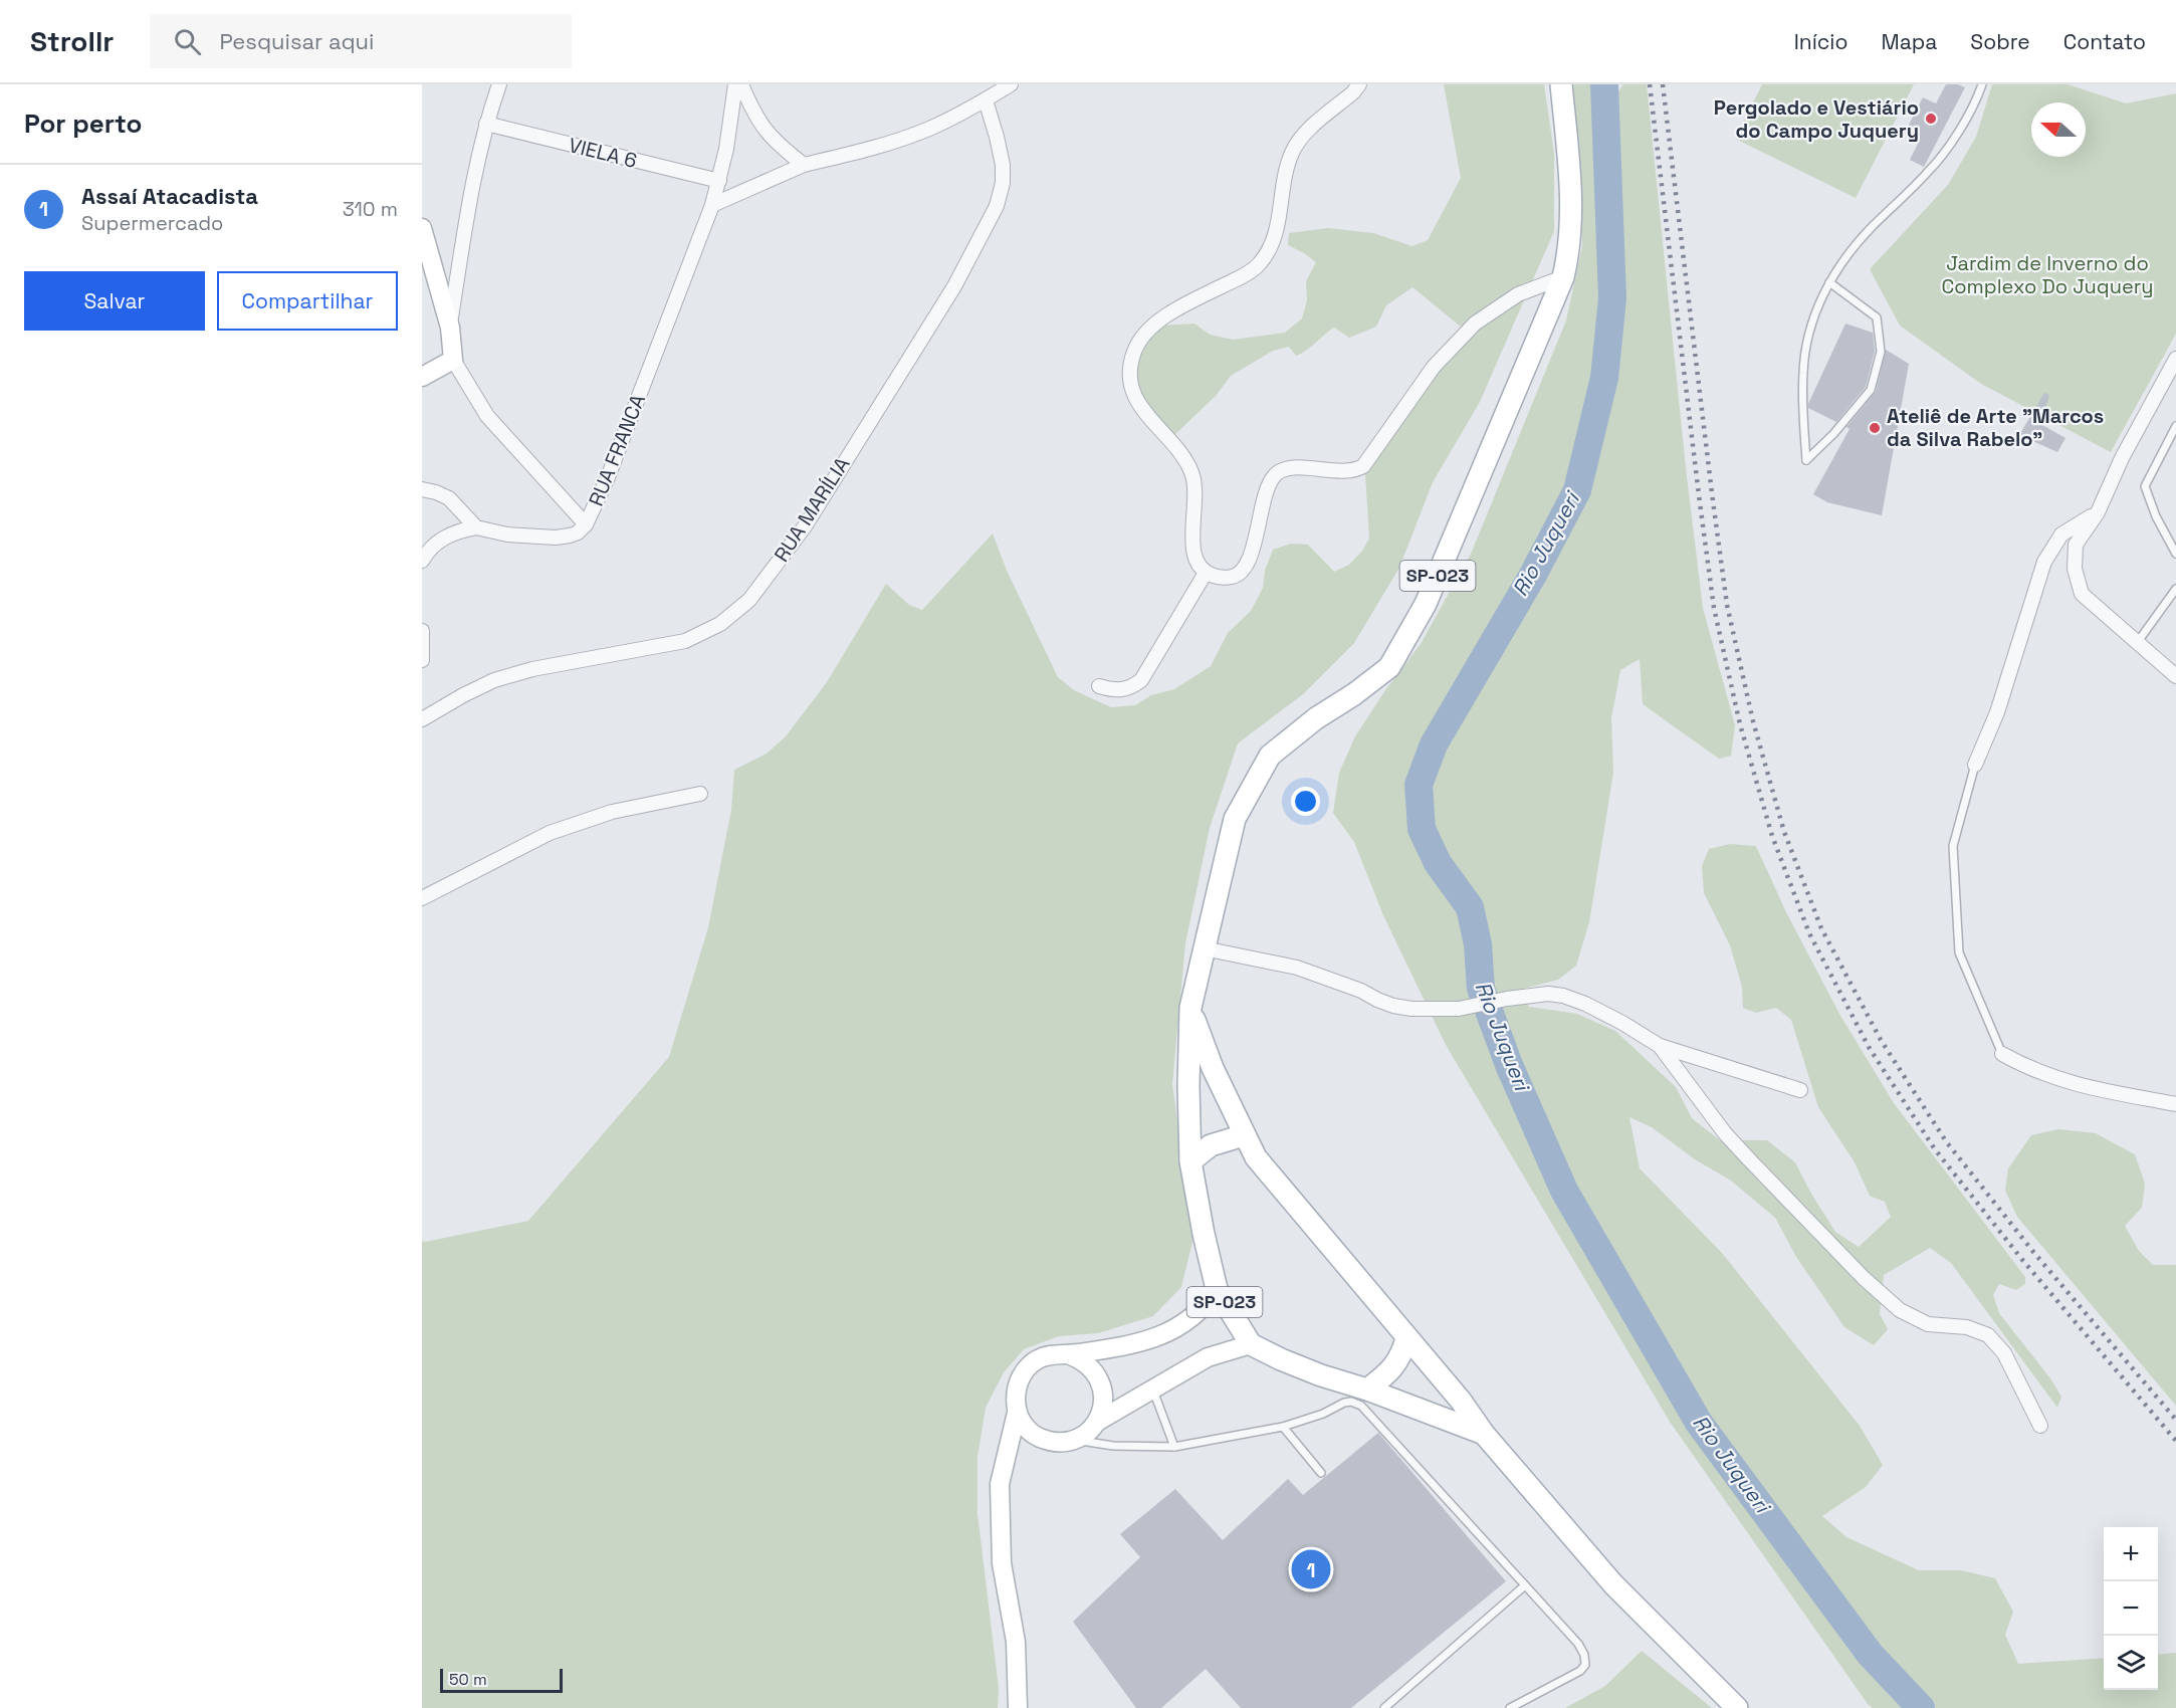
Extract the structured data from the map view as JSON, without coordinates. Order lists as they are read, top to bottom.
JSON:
{
  "streets": {
    "main road": ["SP-023"],
    "street": ["VIELA 6", "RUA FRANCA", "RUA MARÍLIA"]
  },
  "crossings": [
    ["VIELA 6", "RUA FRANCA"]
  ],
  "water": ["Rio Juqueri"],
  "parks": ["Jardim de Inverno do Complexo Do Juquery"],
  "places": ["Pergolado e Vestiário do Campo Juquery", "Ateliê de Arte \"Marcos da Silva Rabelo\""],
  "scale_bar": "50 m",
  "north": "left",
  "page": {
    "header": "Strollr",
    "search": "Pesquisar aqui",
    "nav": [
      "Início",
      "Mapa",
      "Sobre",
      "Contato"
    ],
    "heading": "Por perto",
    "list": [
      {
        "mark": "1",
        "name": "Assaí Atacadista",
        "note": "Supermercado",
        "value": "310 m"
      }
    ],
    "buttons": ["Salvar", "Compartilhar"],
    "map_buttons": ["+", "−"],
    "pins": "1",
    "scale": "50 m"
  }
}
